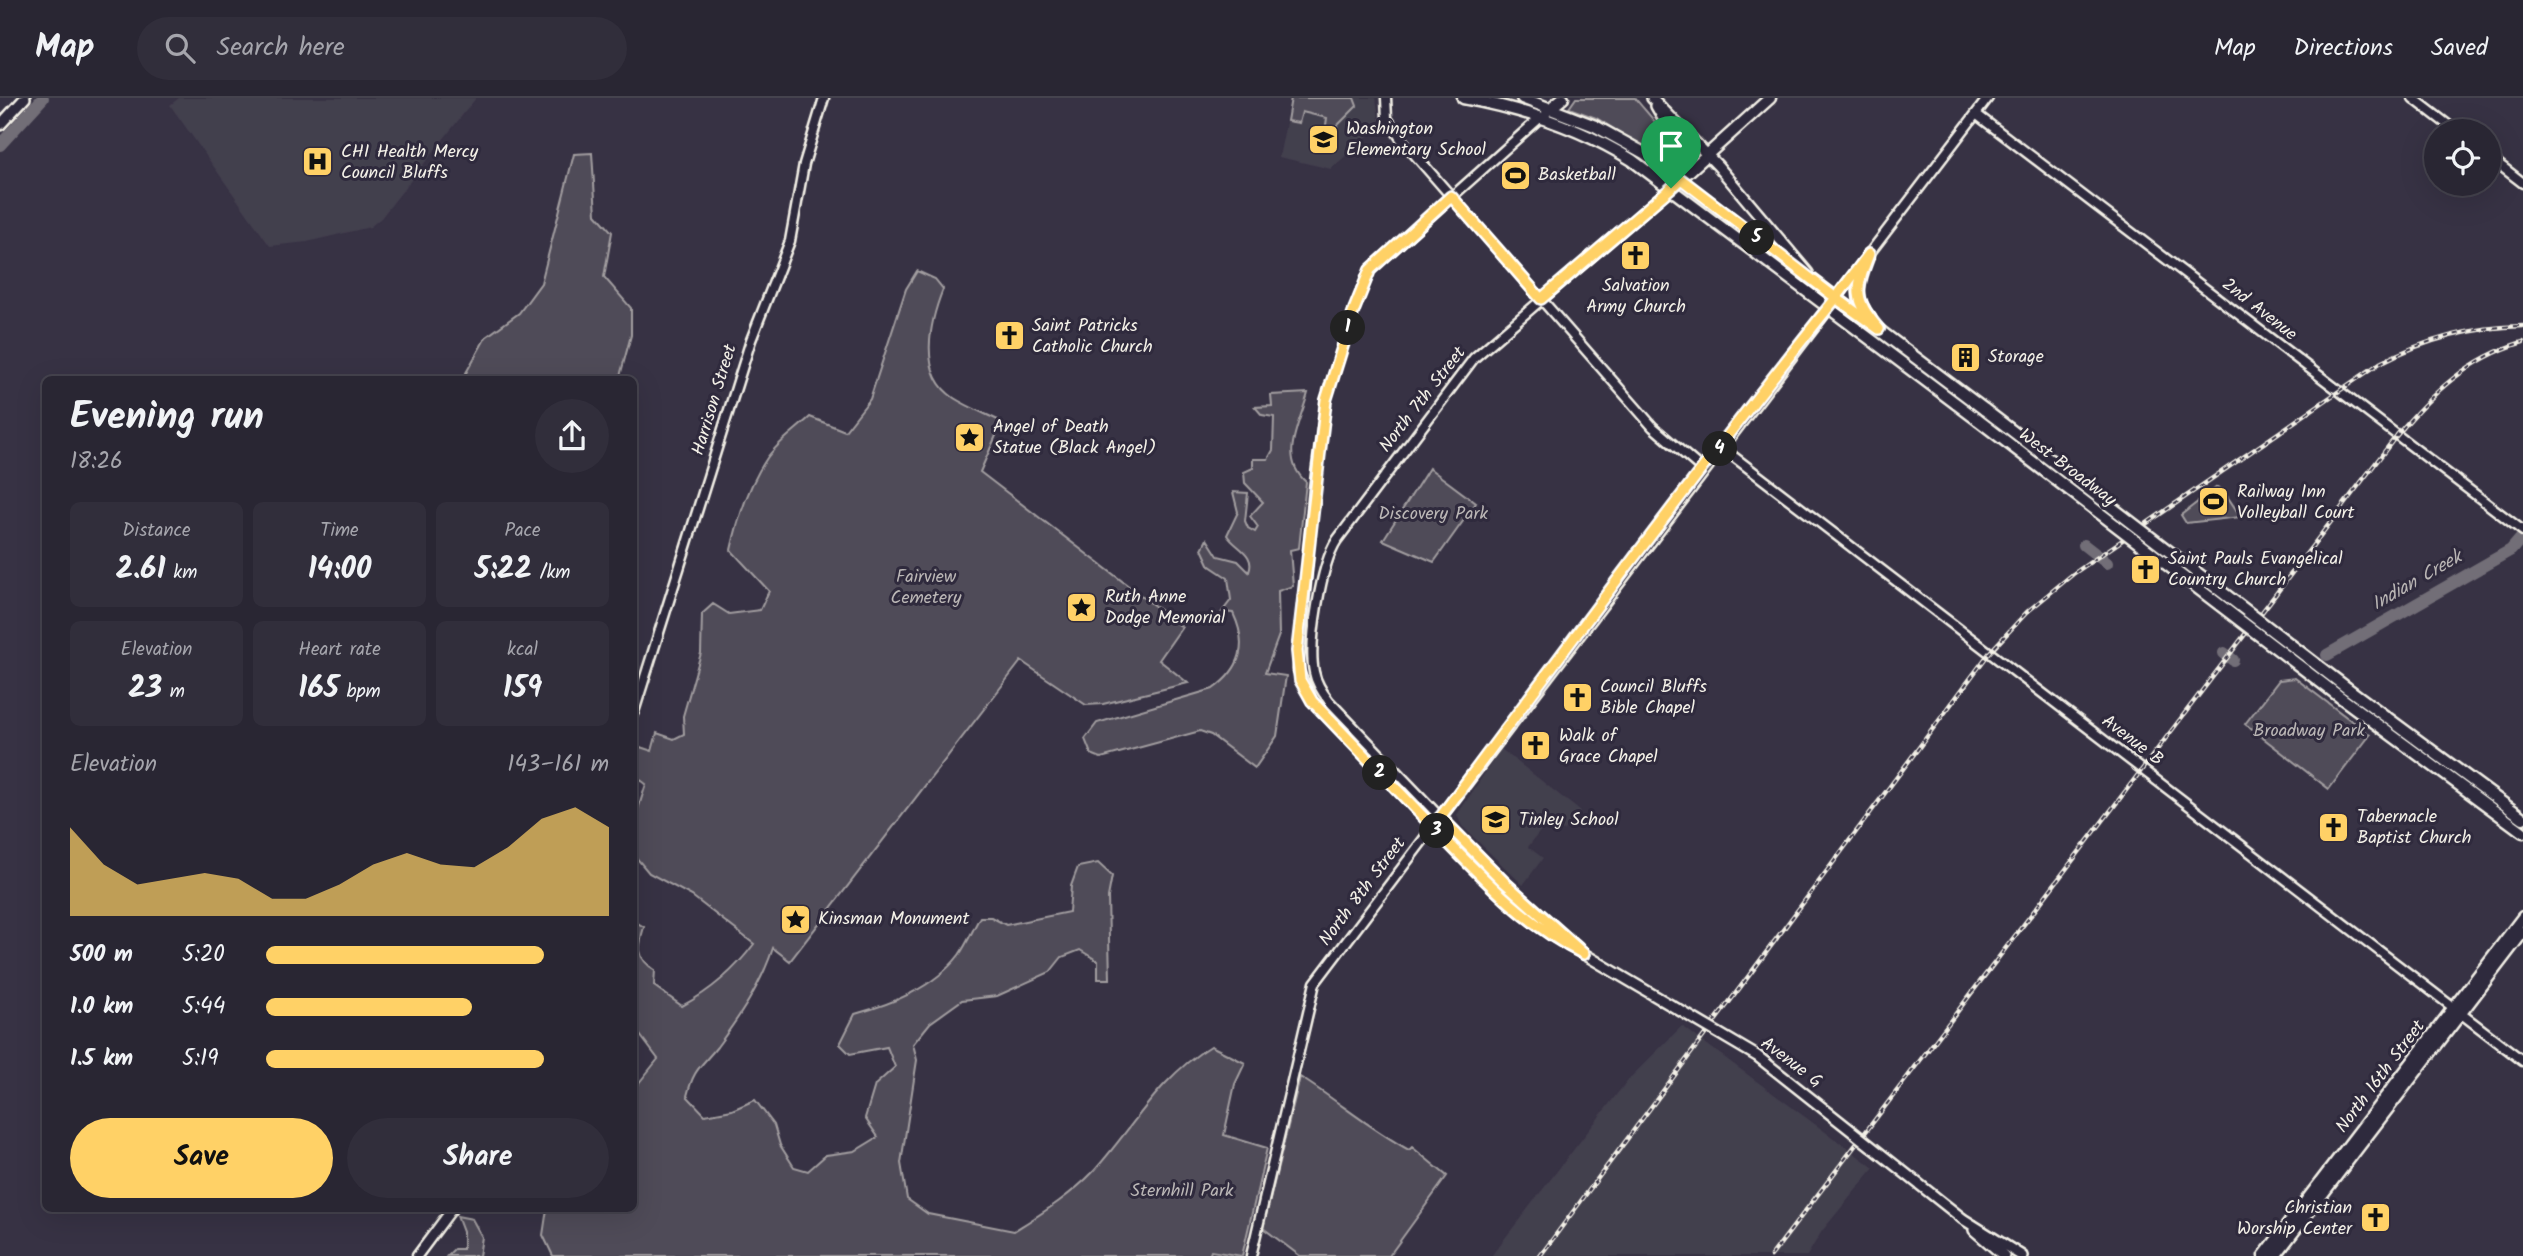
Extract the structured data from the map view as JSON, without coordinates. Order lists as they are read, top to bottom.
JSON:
{
  "streets": {
    "main road": [
      "North 7th Street",
      "West Broadway",
      "North 8th Street",
      "Avenue G",
      "North 16th Street"
    ],
    "street": ["2nd Avenue", "Harrison Street", "Avenue B"]
  },
  "crossings": [
    ["North 7th Street", "West Broadway"],
    ["North 7th Street", "Avenue G"],
    ["West Broadway", "North 8th Street"],
    ["West Broadway", "Avenue G"],
    ["Avenue B", "North 8th Street"],
    ["Avenue B", "North 16th Street"],
    ["North 8th Street", "Avenue G"]
  ],
  "water": ["Indian Creek"],
  "parks": [
    "Discovery Park",
    "Fairview Cemetery",
    "Broadway Park",
    "Sternhill Park"
  ],
  "places": {
    "school or university": ["Washington Elementary School", "Tinley School"],
    "hospital": ["CHI Health Mercy Council Bluffs"],
    "sports": ["Basketball", "Railway Inn Volleyball Court"],
    "church": [
      "Salvation Army Church",
      "Saint Patricks Catholic Church",
      "Saint Pauls Evangelical Country Church",
      "Council Bluffs Bible Chapel",
      "Walk of Grace Chapel",
      "Tabernacle Baptist Church",
      "Christian Worship Center"
    ],
    "building": ["Storage"],
    "place": ["Angel of Death Statue (Black Angel)", "Ruth Anne Dodge Memorial", "Kinsman Monument"]
  },
  "page": {
    "header": "Map",
    "search": "Search here",
    "nav": ["Map", "Directions", "Saved"],
    "pins": [
      "5",
      "1",
      "4",
      "2",
      "3"
    ],
    "heading": ["Evening run", "18:26"],
    "stats": [
      ["Distance", "2.61 km"],
      ["Time", "14:00"],
      ["Pace", "5:22 /km"],
      ["Elevation", "23 m"],
      ["Heart rate", "165 bpm"],
      ["kcal", "159"]
    ],
    "chart": ["Elevation", "143–161 m"],
    "list": [
      {
        "name": "500 m",
        "note": "5:20"
      },
      {
        "name": "1.0 km",
        "note": "5:44"
      },
      {
        "name": "1.5 km",
        "note": "5:19"
      }
    ],
    "buttons": ["Save", "Share"]
  }
}
